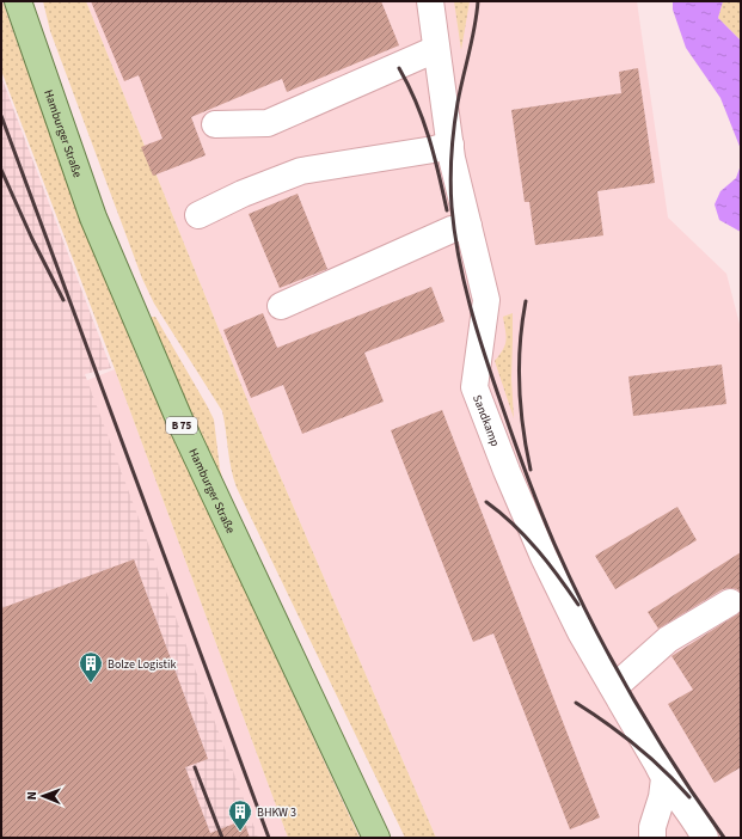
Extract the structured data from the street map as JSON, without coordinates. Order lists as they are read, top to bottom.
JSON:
{
  "streets": {
    "main road": ["Hamburger Straße", "B 75"],
    "street": ["Sandkamp"]
  },
  "places": {
    "building": ["Bolze Logistik", "BHKW 3"]
  },
  "north": "left"
}
